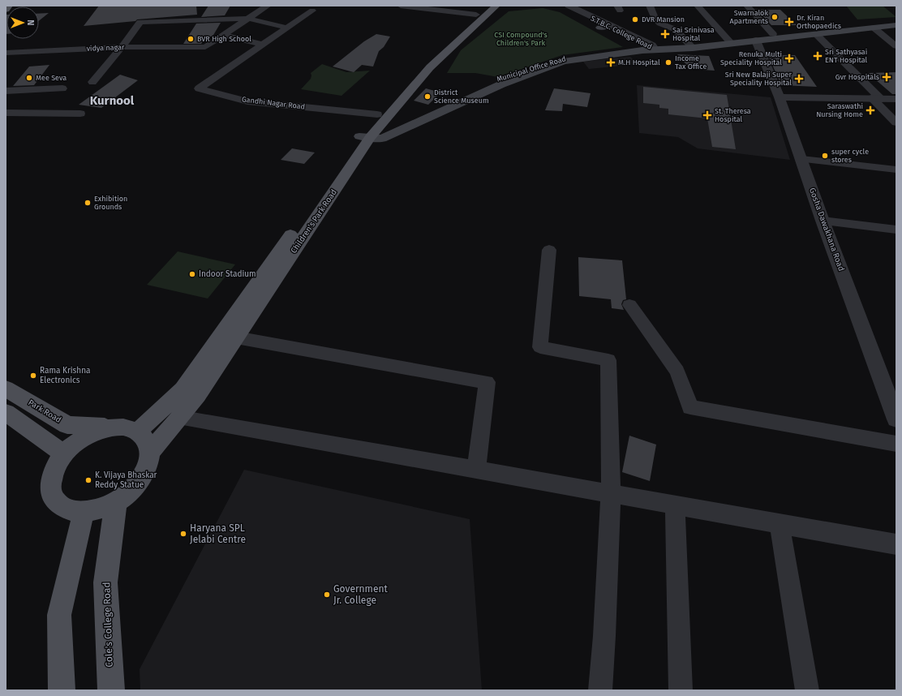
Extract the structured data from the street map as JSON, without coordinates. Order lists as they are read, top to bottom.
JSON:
{
  "streets": {
    "main road": [
      "Municipal Office Road",
      "Children's Park Road",
      "Park Road",
      "Cole's College Road"
    ],
    "street": [
      "S.T.B.C. College Road",
      "vidya nagar",
      "Gandhi Nagar Road",
      "Gosha Dawakhana Road"
    ]
  },
  "crossings": [
    ["S.T.B.C. College Road", "Municipal Office Road"],
    ["Municipal Office Road", "Children's Park Road"],
    ["Municipal Office Road", "Gosha Dawakhana Road"],
    ["Gandhi Nagar Road", "Children's Park Road"],
    ["Children's Park Road", "Park Road"],
    ["Children's Park Road", "Cole's College Road"],
    ["Park Road", "Cole's College Road"]
  ],
  "districts": ["Kurnool"],
  "parks": ["CSI Compound's Children's Park"],
  "places": {
    "other": [
      "Swarnalok Apartments",
      "DVR Mansion",
      "BVR High School",
      "Income Tax Office",
      "Mee Seva",
      "District Science Museum",
      "super cycle stores",
      "Exhibition Grounds",
      "Indoor Stadium",
      "Rama Krishna Electronics",
      "K. Vijaya Bhaskar Reddy Statue",
      "Haryana SPL Jelabi Centre",
      "Government Jr. College"
    ],
    "health": [
      "Dr. Kiran Orthopaedics",
      "Sai Srinivasa Hospital",
      "Sri Sathyasai ENT Hospital",
      "Renuka Multi Speciality Hospital",
      "M.H Hospital",
      "Gvr Hospitals",
      "Sri New Balaji Super Speciality Hospital",
      "Saraswathi Nursing Home",
      "St. Theresa Hospital"
    ]
  },
  "north": "right"
}
